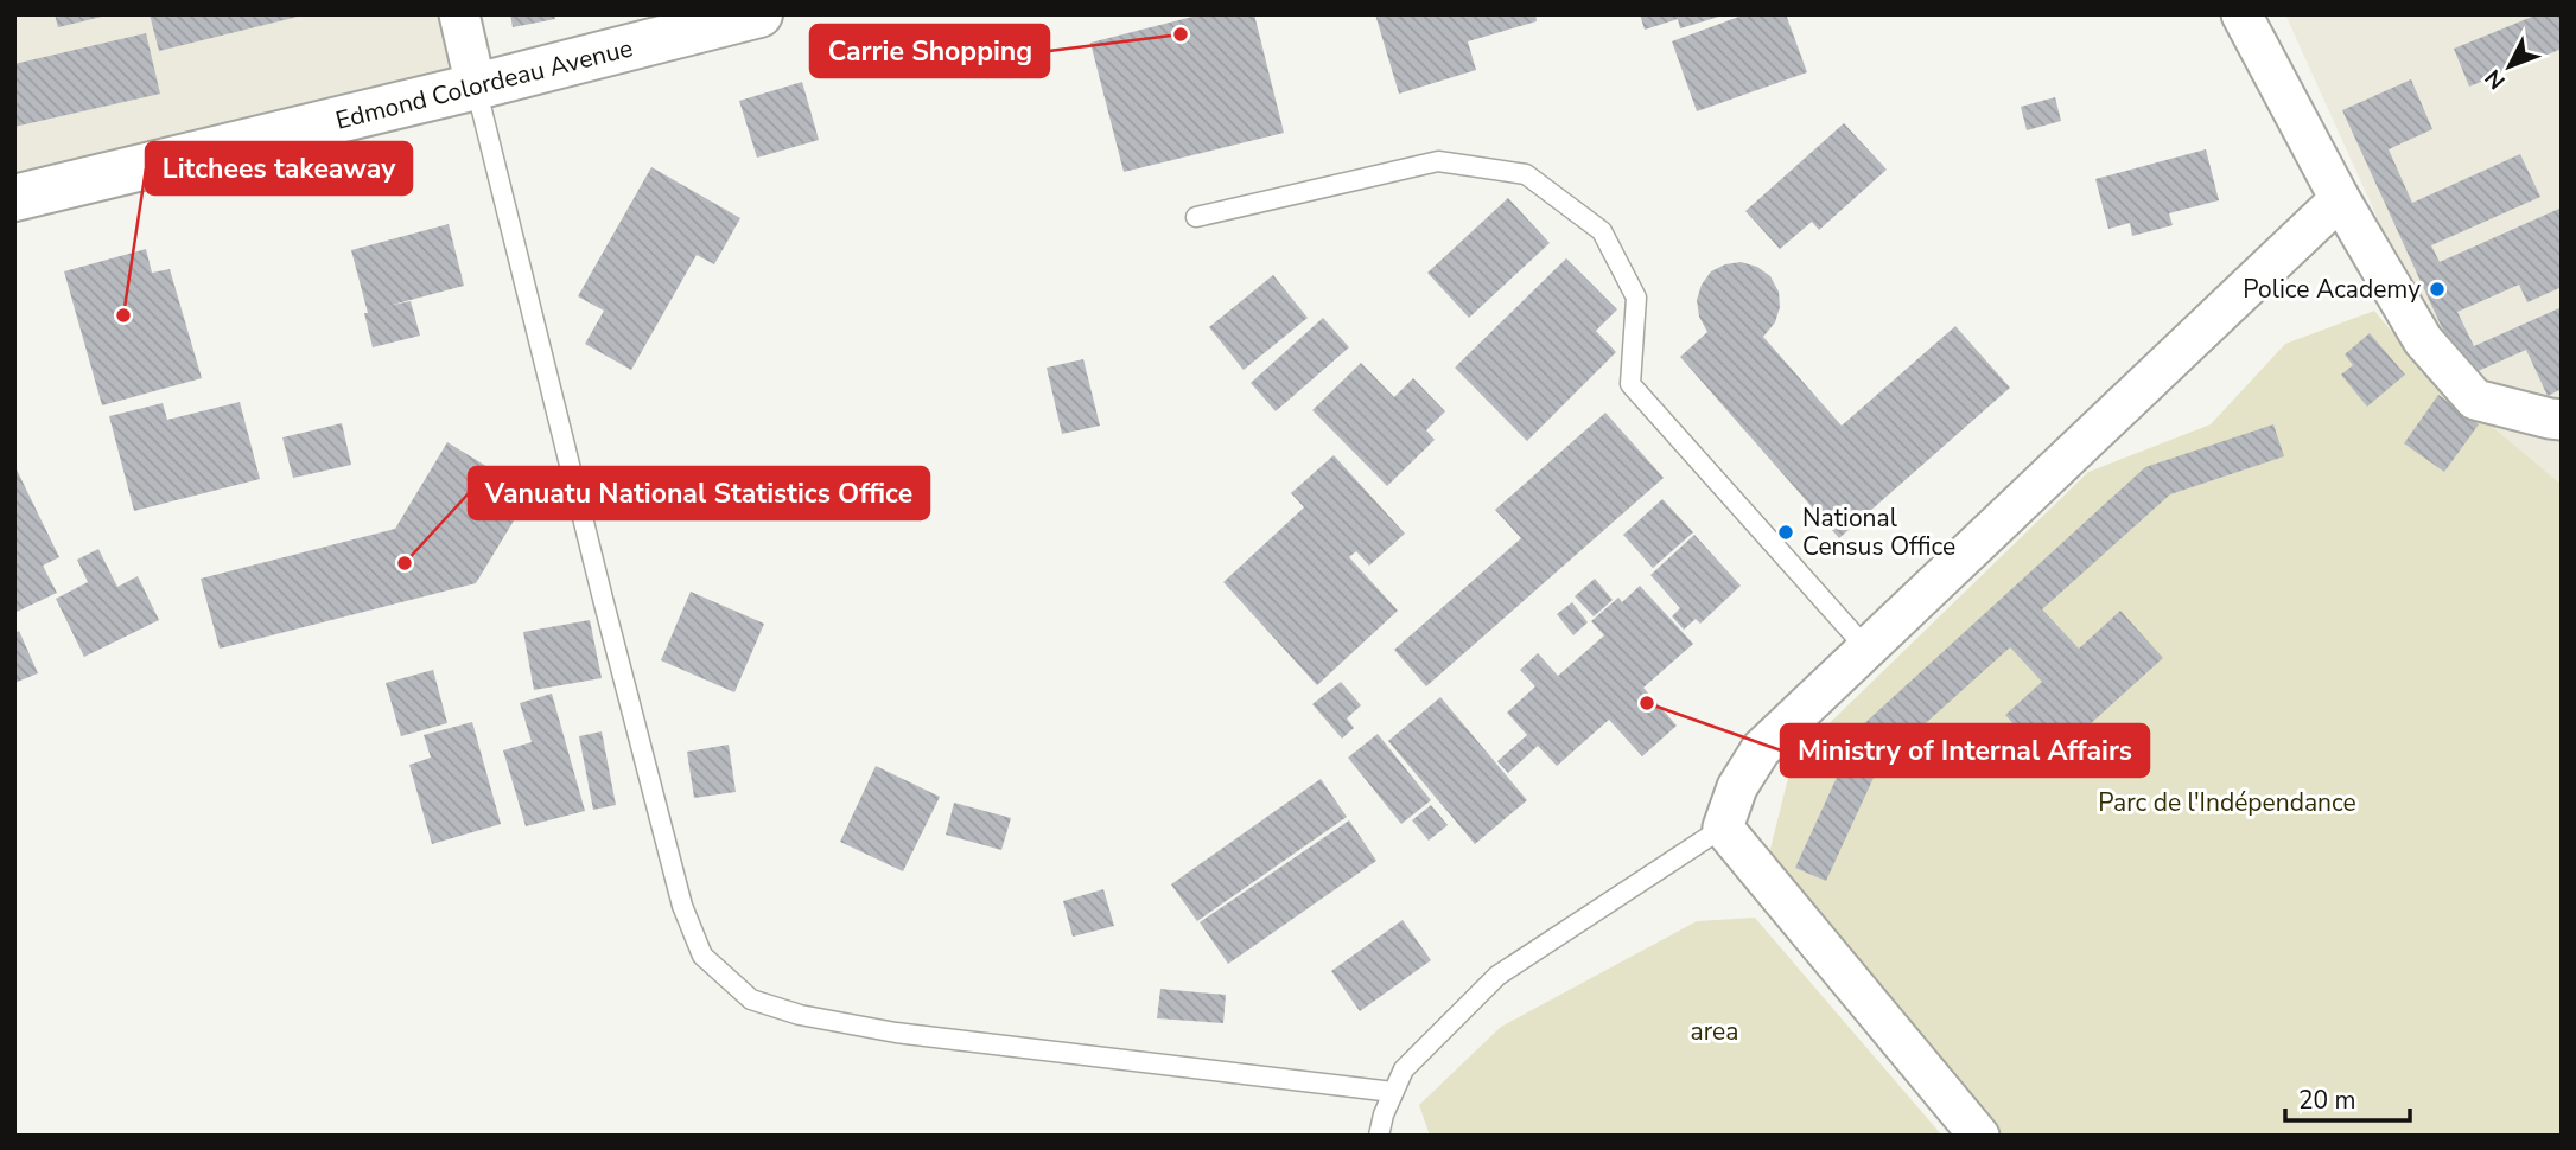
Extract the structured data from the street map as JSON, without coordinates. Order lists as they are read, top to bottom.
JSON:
{
  "streets": {
    "street": ["Edmond Colordeau Avenue"]
  },
  "parks": ["Parc de l'Indépendance", "area"],
  "places": [
    "Carrie Shopping",
    "Police Academy",
    "Litchees takeaway",
    "National Census Office",
    "Vanuatu National Statistics Office",
    "Ministry of Internal Affairs"
  ],
  "scale_bar": "20 m",
  "north": "bottom left"
}
